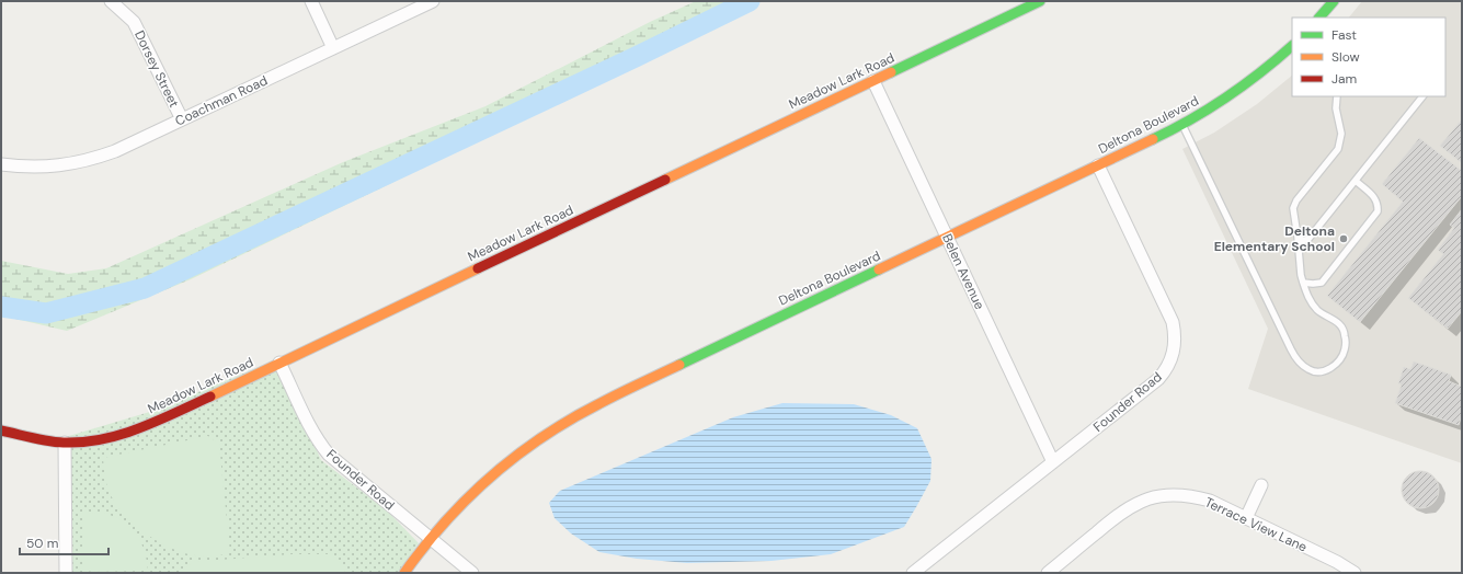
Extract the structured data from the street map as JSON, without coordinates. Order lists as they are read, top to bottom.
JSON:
{
  "streets": {
    "street": [
      "Dorsey Street",
      "Meadow Lark Road",
      "Coachman Road",
      "Deltona Boulevard",
      "Belen Avenue",
      "Founder Road",
      "Terrace View Lane"
    ]
  },
  "crossings": [
    ["Dorsey Street", "Coachman Road"],
    ["Meadow Lark Road", "Belen Avenue"],
    ["Meadow Lark Road", "Founder Road"],
    ["Deltona Boulevard", "Belen Avenue"],
    ["Deltona Boulevard", "Founder Road"],
    ["Belen Avenue", "Founder Road"]
  ],
  "places": ["Deltona Elementary School"],
  "legend": ["Fast", "Slow", "Jam"],
  "scale_bar": "50 m"
}
